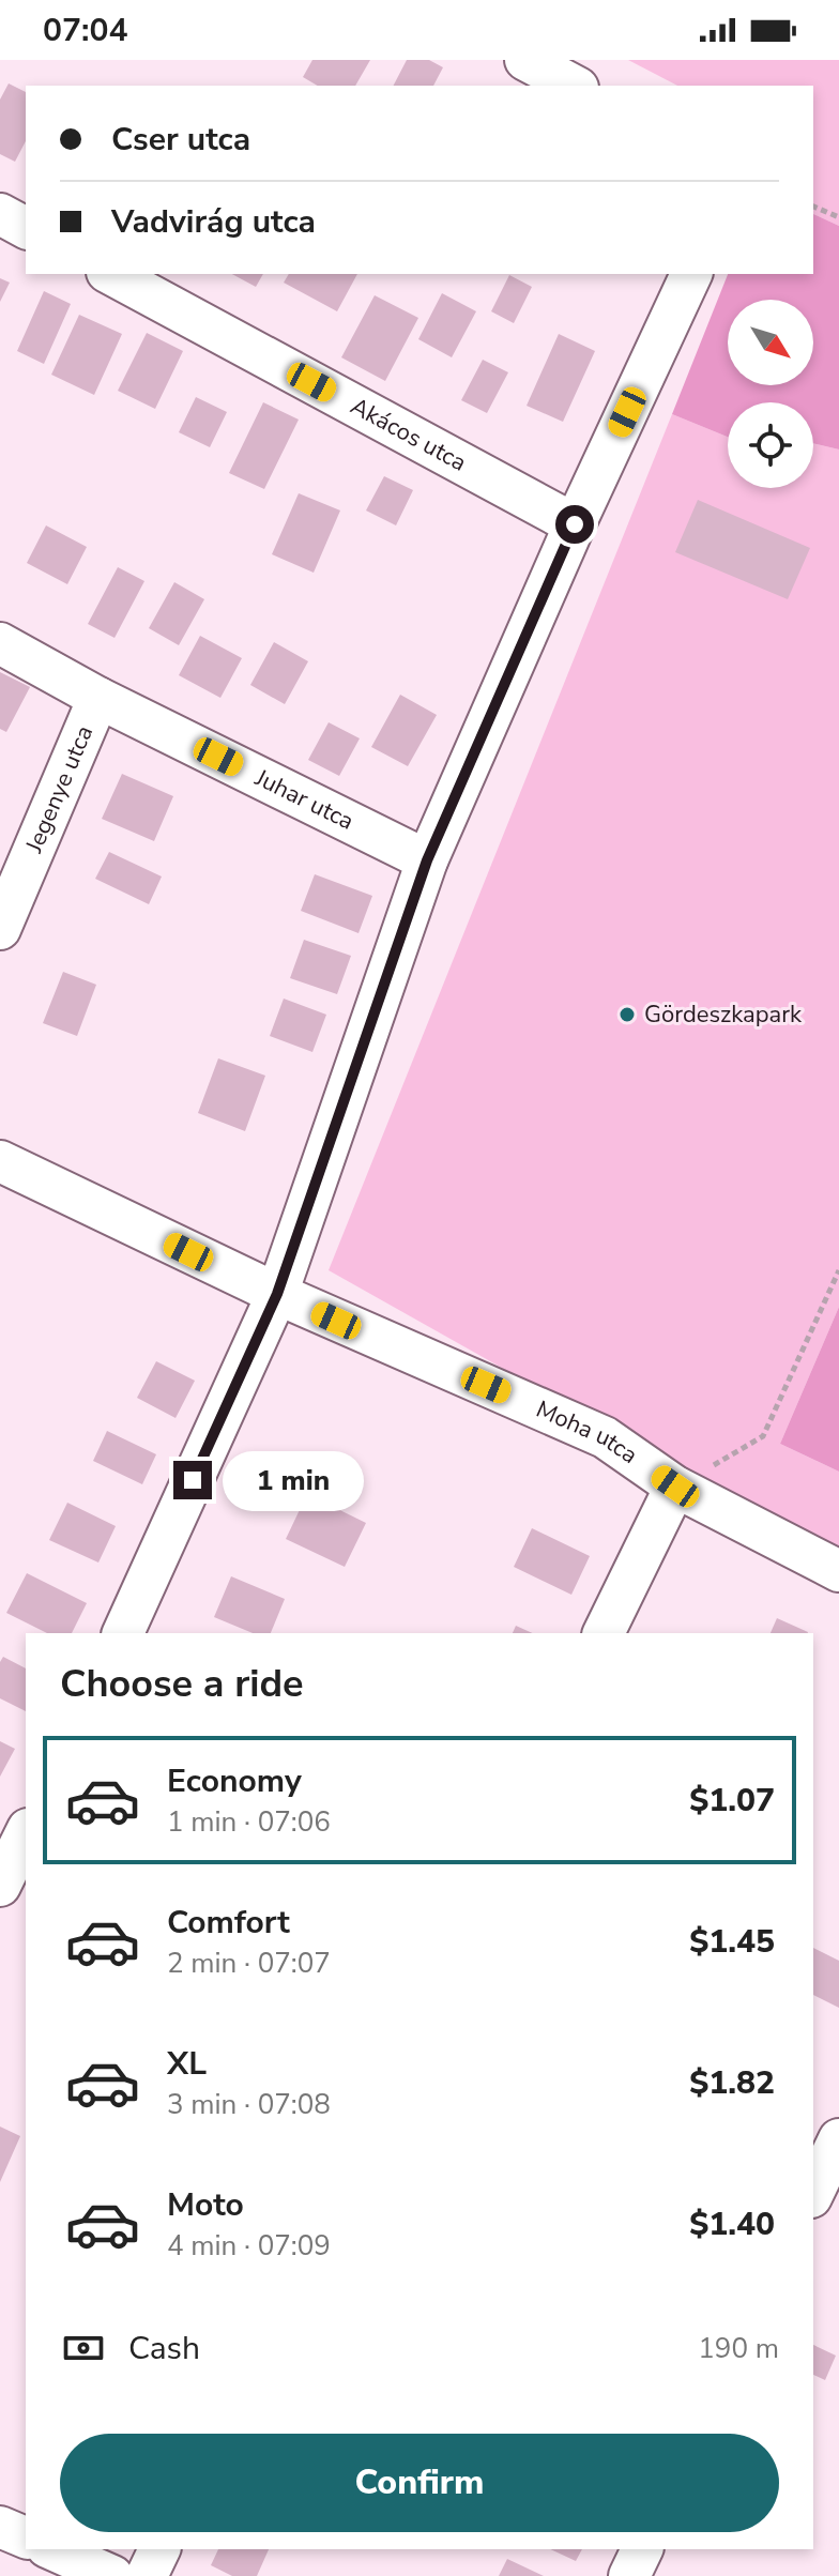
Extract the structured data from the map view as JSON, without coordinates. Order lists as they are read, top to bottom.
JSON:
{
  "streets": {
    "street": [
      "Akácos utca",
      "Jegenye utca",
      "Juhar utca",
      "Moha utca"
    ]
  },
  "crossings": [
    ["Jegenye utca", "Juhar utca"]
  ],
  "places": ["Gördeszkapark"],
  "north": "bottom right",
  "page": {
    "status": "07:04",
    "banner": ["Cser utca", "Vadvirág utca"],
    "bubble": "1 min",
    "heading": "Choose a ride",
    "list": [
      {
        "name": "Economy",
        "note": "1 min · 07:06",
        "value": "$1.07"
      },
      {
        "name": "Comfort",
        "note": "2 min · 07:07",
        "value": "$1.45"
      },
      {
        "name": "XL",
        "note": "3 min · 07:08",
        "value": "$1.82"
      },
      {
        "name": "Moto",
        "note": "4 min · 07:09",
        "value": "$1.40"
      }
    ],
    "pay": ["Cash", "190 m"],
    "buttons": "Confirm"
  }
}
